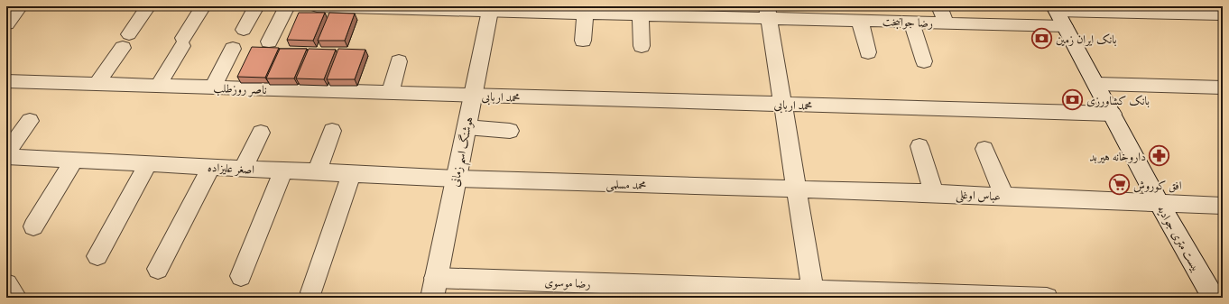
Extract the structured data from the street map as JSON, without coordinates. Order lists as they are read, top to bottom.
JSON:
{
  "streets": {
    "street": [
      "رضا جوانبخت",
      "ناصر روزطلب",
      "محمد اربابی",
      "هوشنگ اسم زمانی",
      "اصغر علیزاده",
      "محمد مسلمی",
      "عباس اوغلی",
      "بیست متری جوادیه",
      "رضا موسوی"
    ]
  },
  "crossings": [
    ["رضا جوانبخت", "هوشنگ اسم زمانی"],
    ["رضا جوانبخت", "بیست متری جوادیه"],
    ["ناصر روزطلب", "محمد اربابی"],
    ["ناصر روزطلب", "هوشنگ اسم زمانی"],
    ["محمد اربابی", "هوشنگ اسم زمانی"],
    ["محمد اربابی", "بیست متری جوادیه"],
    ["هوشنگ اسم زمانی", "اصغر علیزاده"],
    ["هوشنگ اسم زمانی", "محمد مسلمی"],
    ["هوشنگ اسم زمانی", "رضا موسوی"],
    ["اصغر علیزاده", "محمد مسلمی"],
    ["محمد مسلمی", "عباس اوغلی"],
    ["عباس اوغلی", "بیست متری جوادیه"]
  ],
  "places": {
    "bank": ["بانک ایران زمین", "بانک کشاورزی"],
    "pharmacy": ["داروخانه هیربد"],
    "supermarket": ["افق کوروش"]
  }
}
